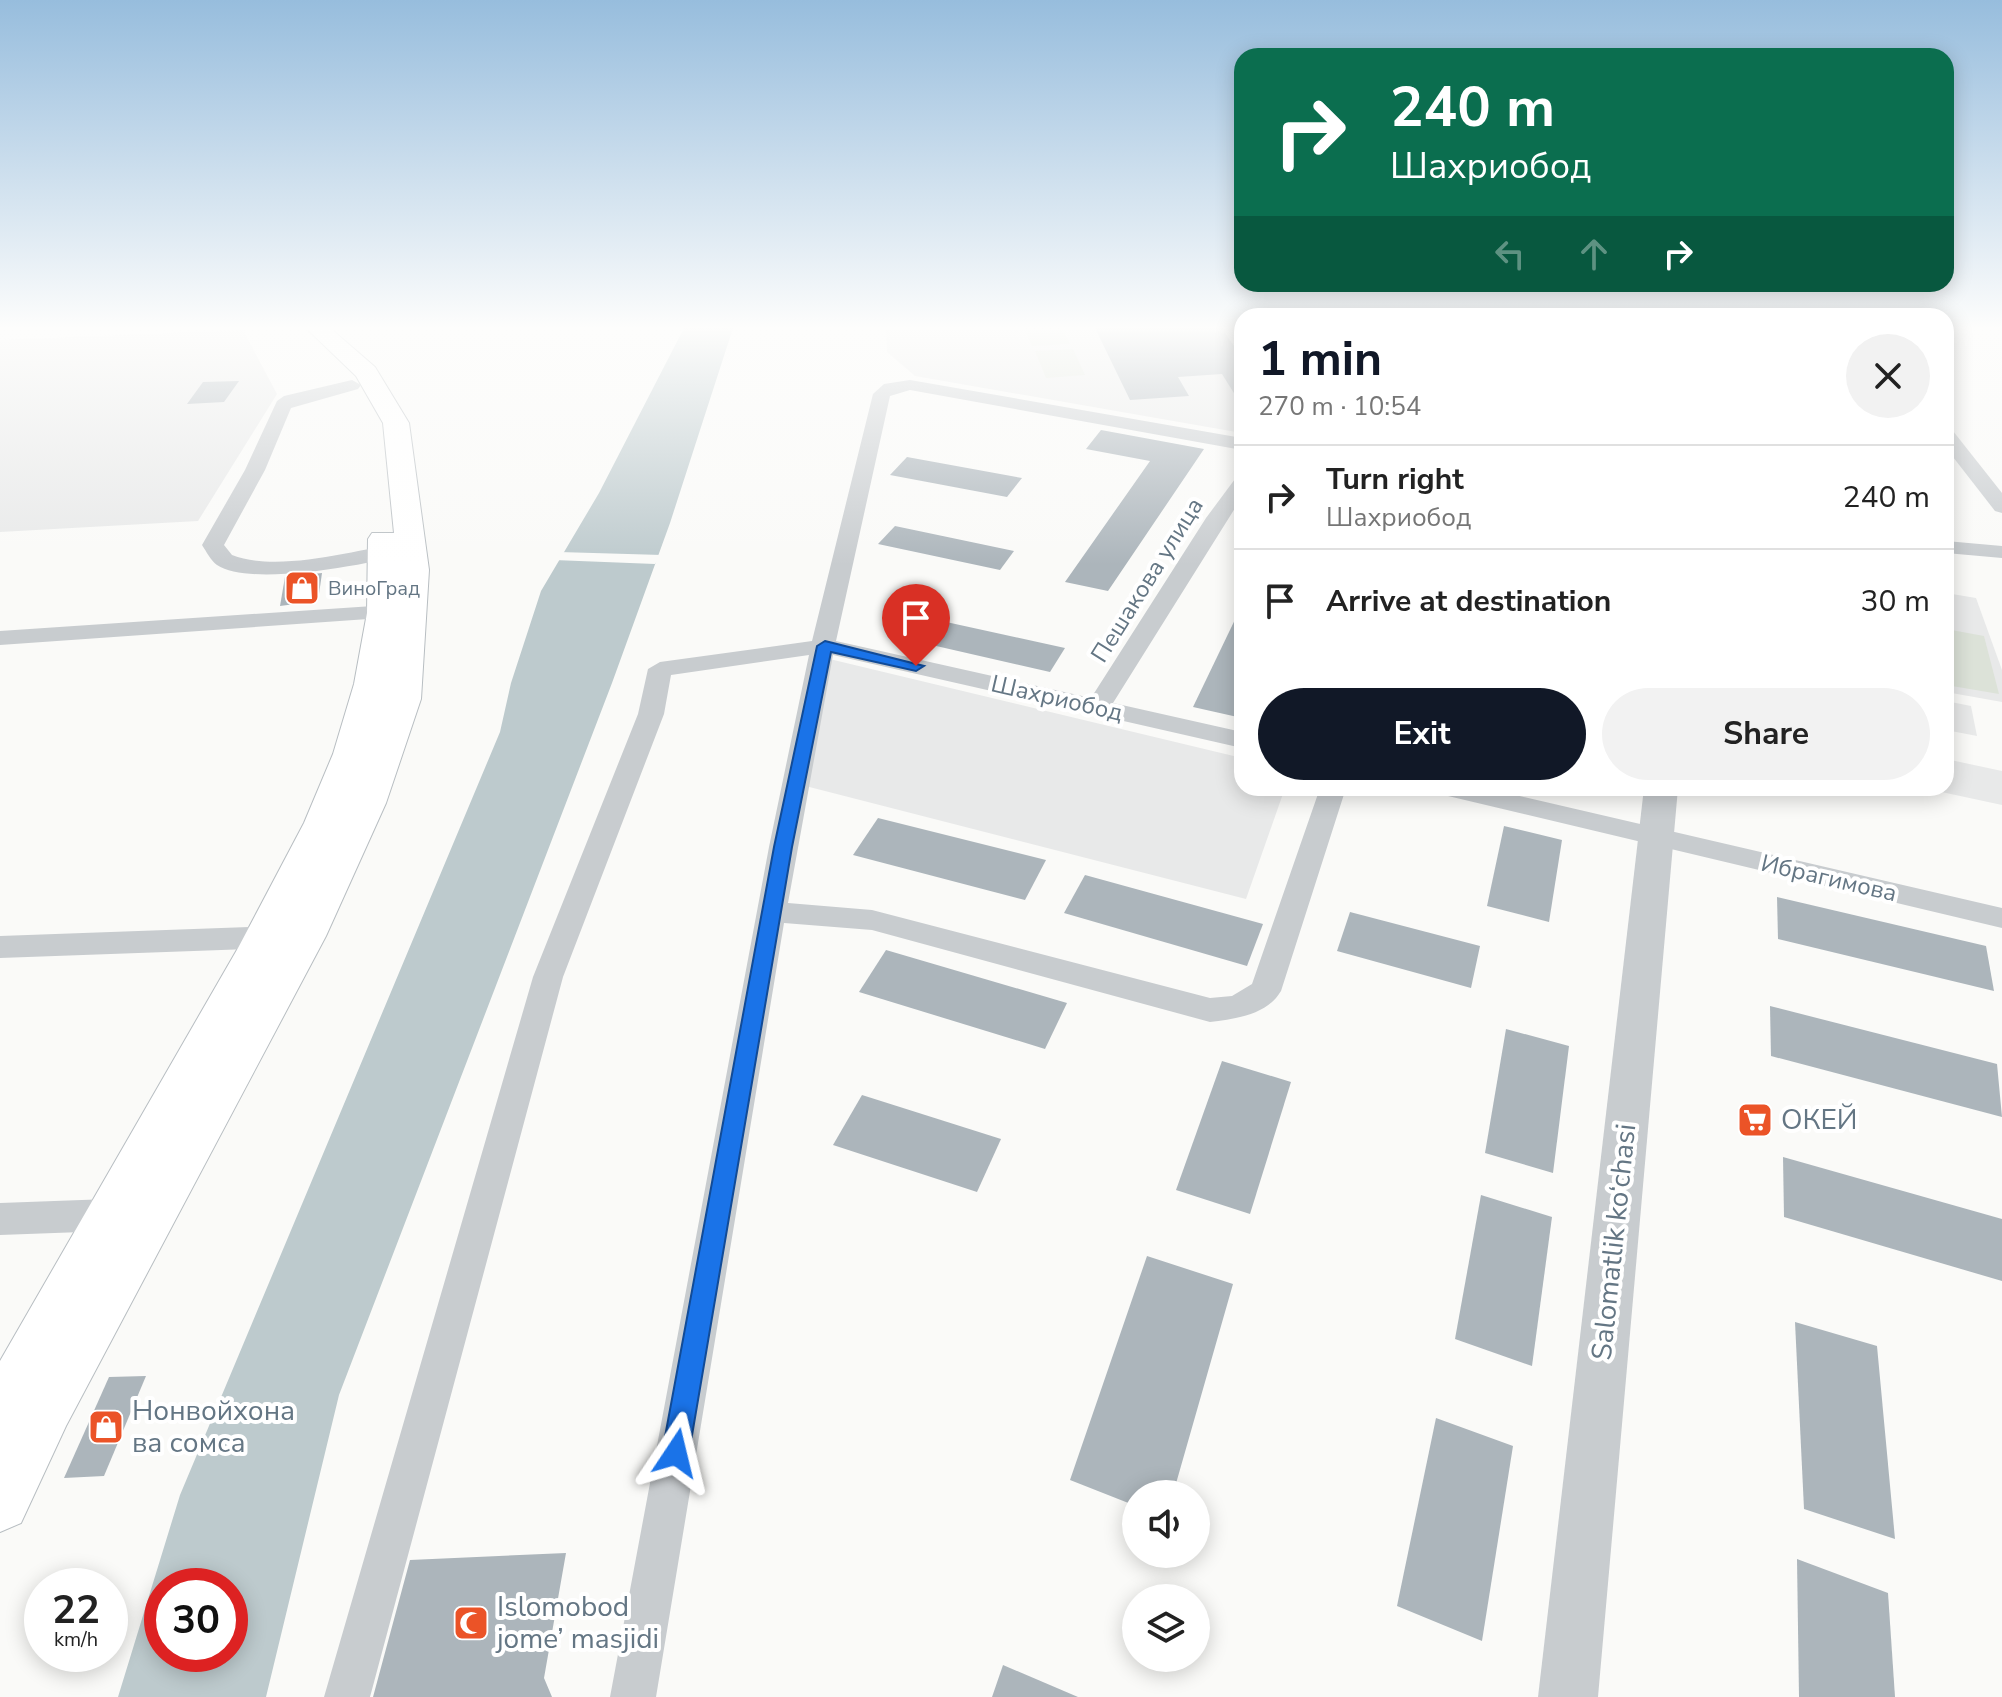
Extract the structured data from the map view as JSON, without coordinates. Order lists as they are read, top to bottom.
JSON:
{
  "streets": {
    "street": [
      "Пешакова улица",
      "Шахриобод",
      "Ибрагимова",
      "Salomatlik ko‘chasi"
    ]
  },
  "crossings": [
    ["Пешакова улица", "Шахриобод"],
    ["Ибрагимова", "Salomatlik ko‘chasi"]
  ],
  "places": {
    "shop": ["ВиноГрад", "Нонвойхона ва сомса"],
    "supermarket": ["ОКЕЙ"],
    "mosque": ["Islomobod jome’ masjidi"]
  },
  "page": {
    "turn": ["240 m", "Шахриобод"],
    "heading": ["1 min", "270 m · 10:54"],
    "list": [
      {
        "name": "Turn right",
        "note": "Шахриобод",
        "value": "240 m"
      },
      {
        "name": "Arrive at destination",
        "value": "30 m"
      }
    ],
    "buttons": ["Exit", "Share"],
    "speed": "22 km/h",
    "limit": "30"
  }
}
